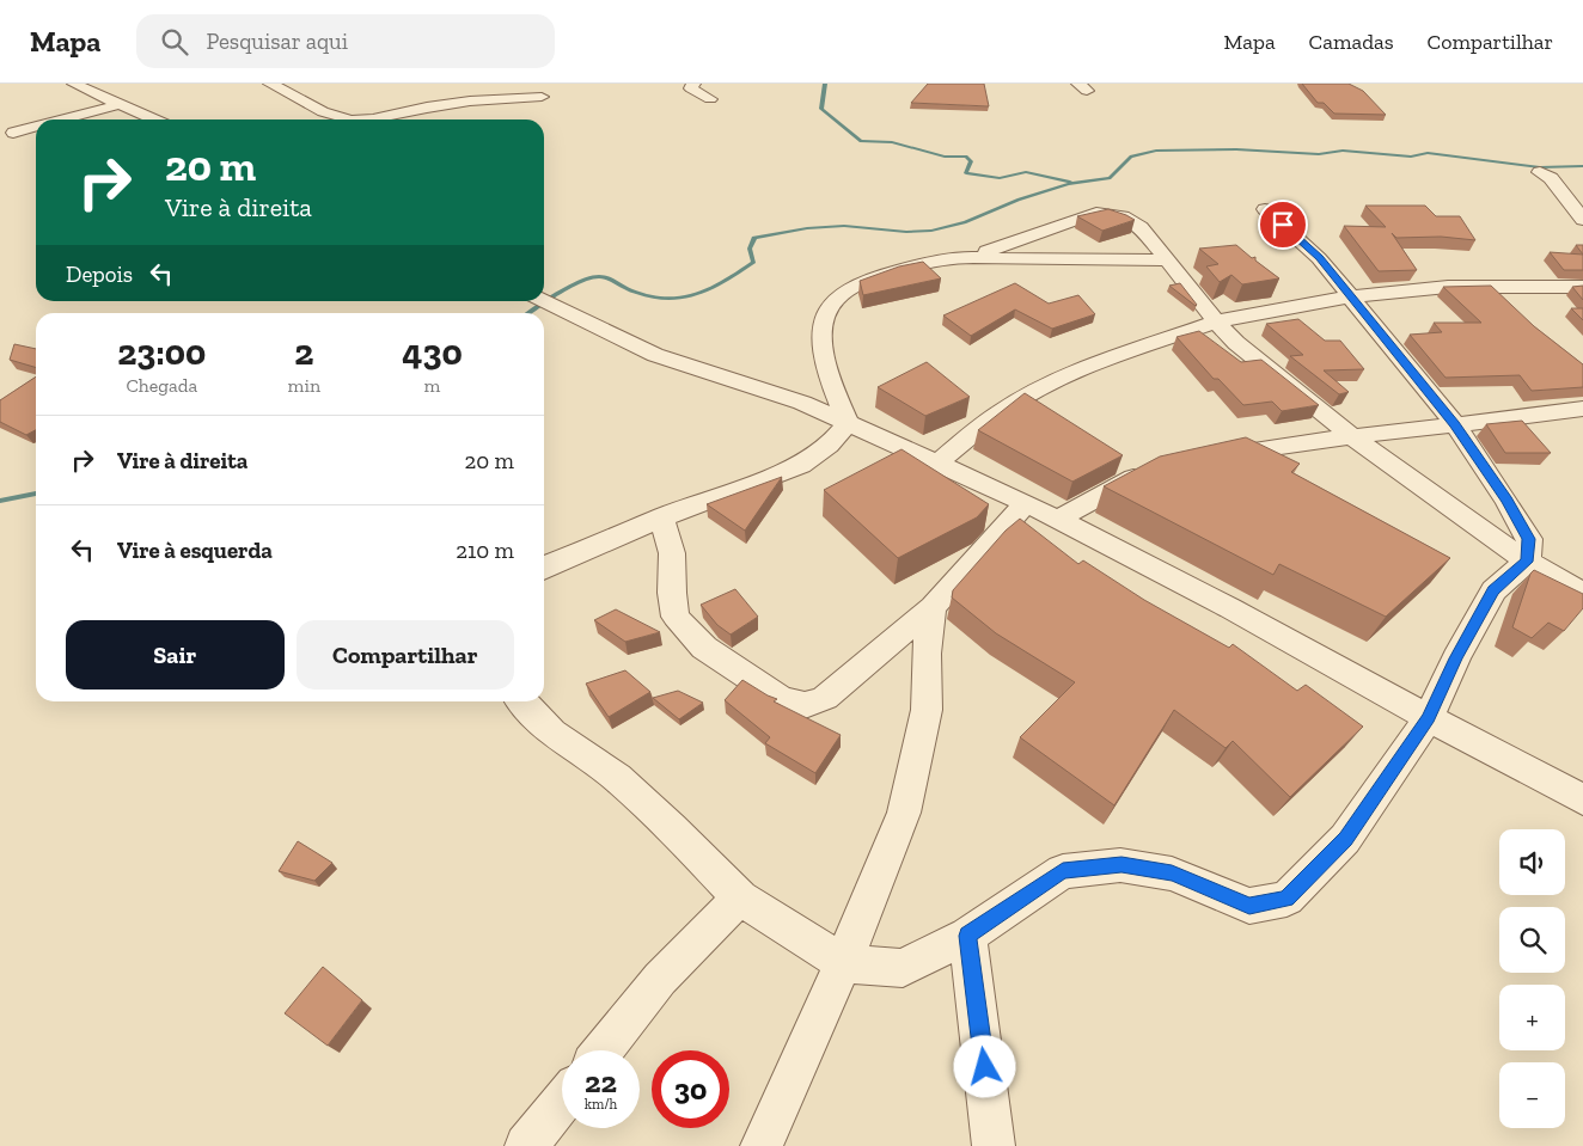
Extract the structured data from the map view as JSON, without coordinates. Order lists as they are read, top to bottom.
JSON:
{
  "page": {
    "header": "Mapa",
    "search": "Pesquisar aqui",
    "nav": ["Mapa", "Camadas", "Compartilhar"],
    "turn": ["20 m", "Vire à direita"],
    "then": "Depois",
    "eta": [
      "23:00",
      "Chegada",
      "2",
      "min",
      "430",
      "m"
    ],
    "list": [
      {
        "name": "Vire à direita",
        "value": "20 m"
      },
      {
        "name": "Vire à esquerda",
        "value": "210 m"
      }
    ],
    "buttons": ["Sair", "Compartilhar"],
    "map_buttons": ["+", "−"],
    "speed": "22 km/h",
    "limit": "30"
  }
}
